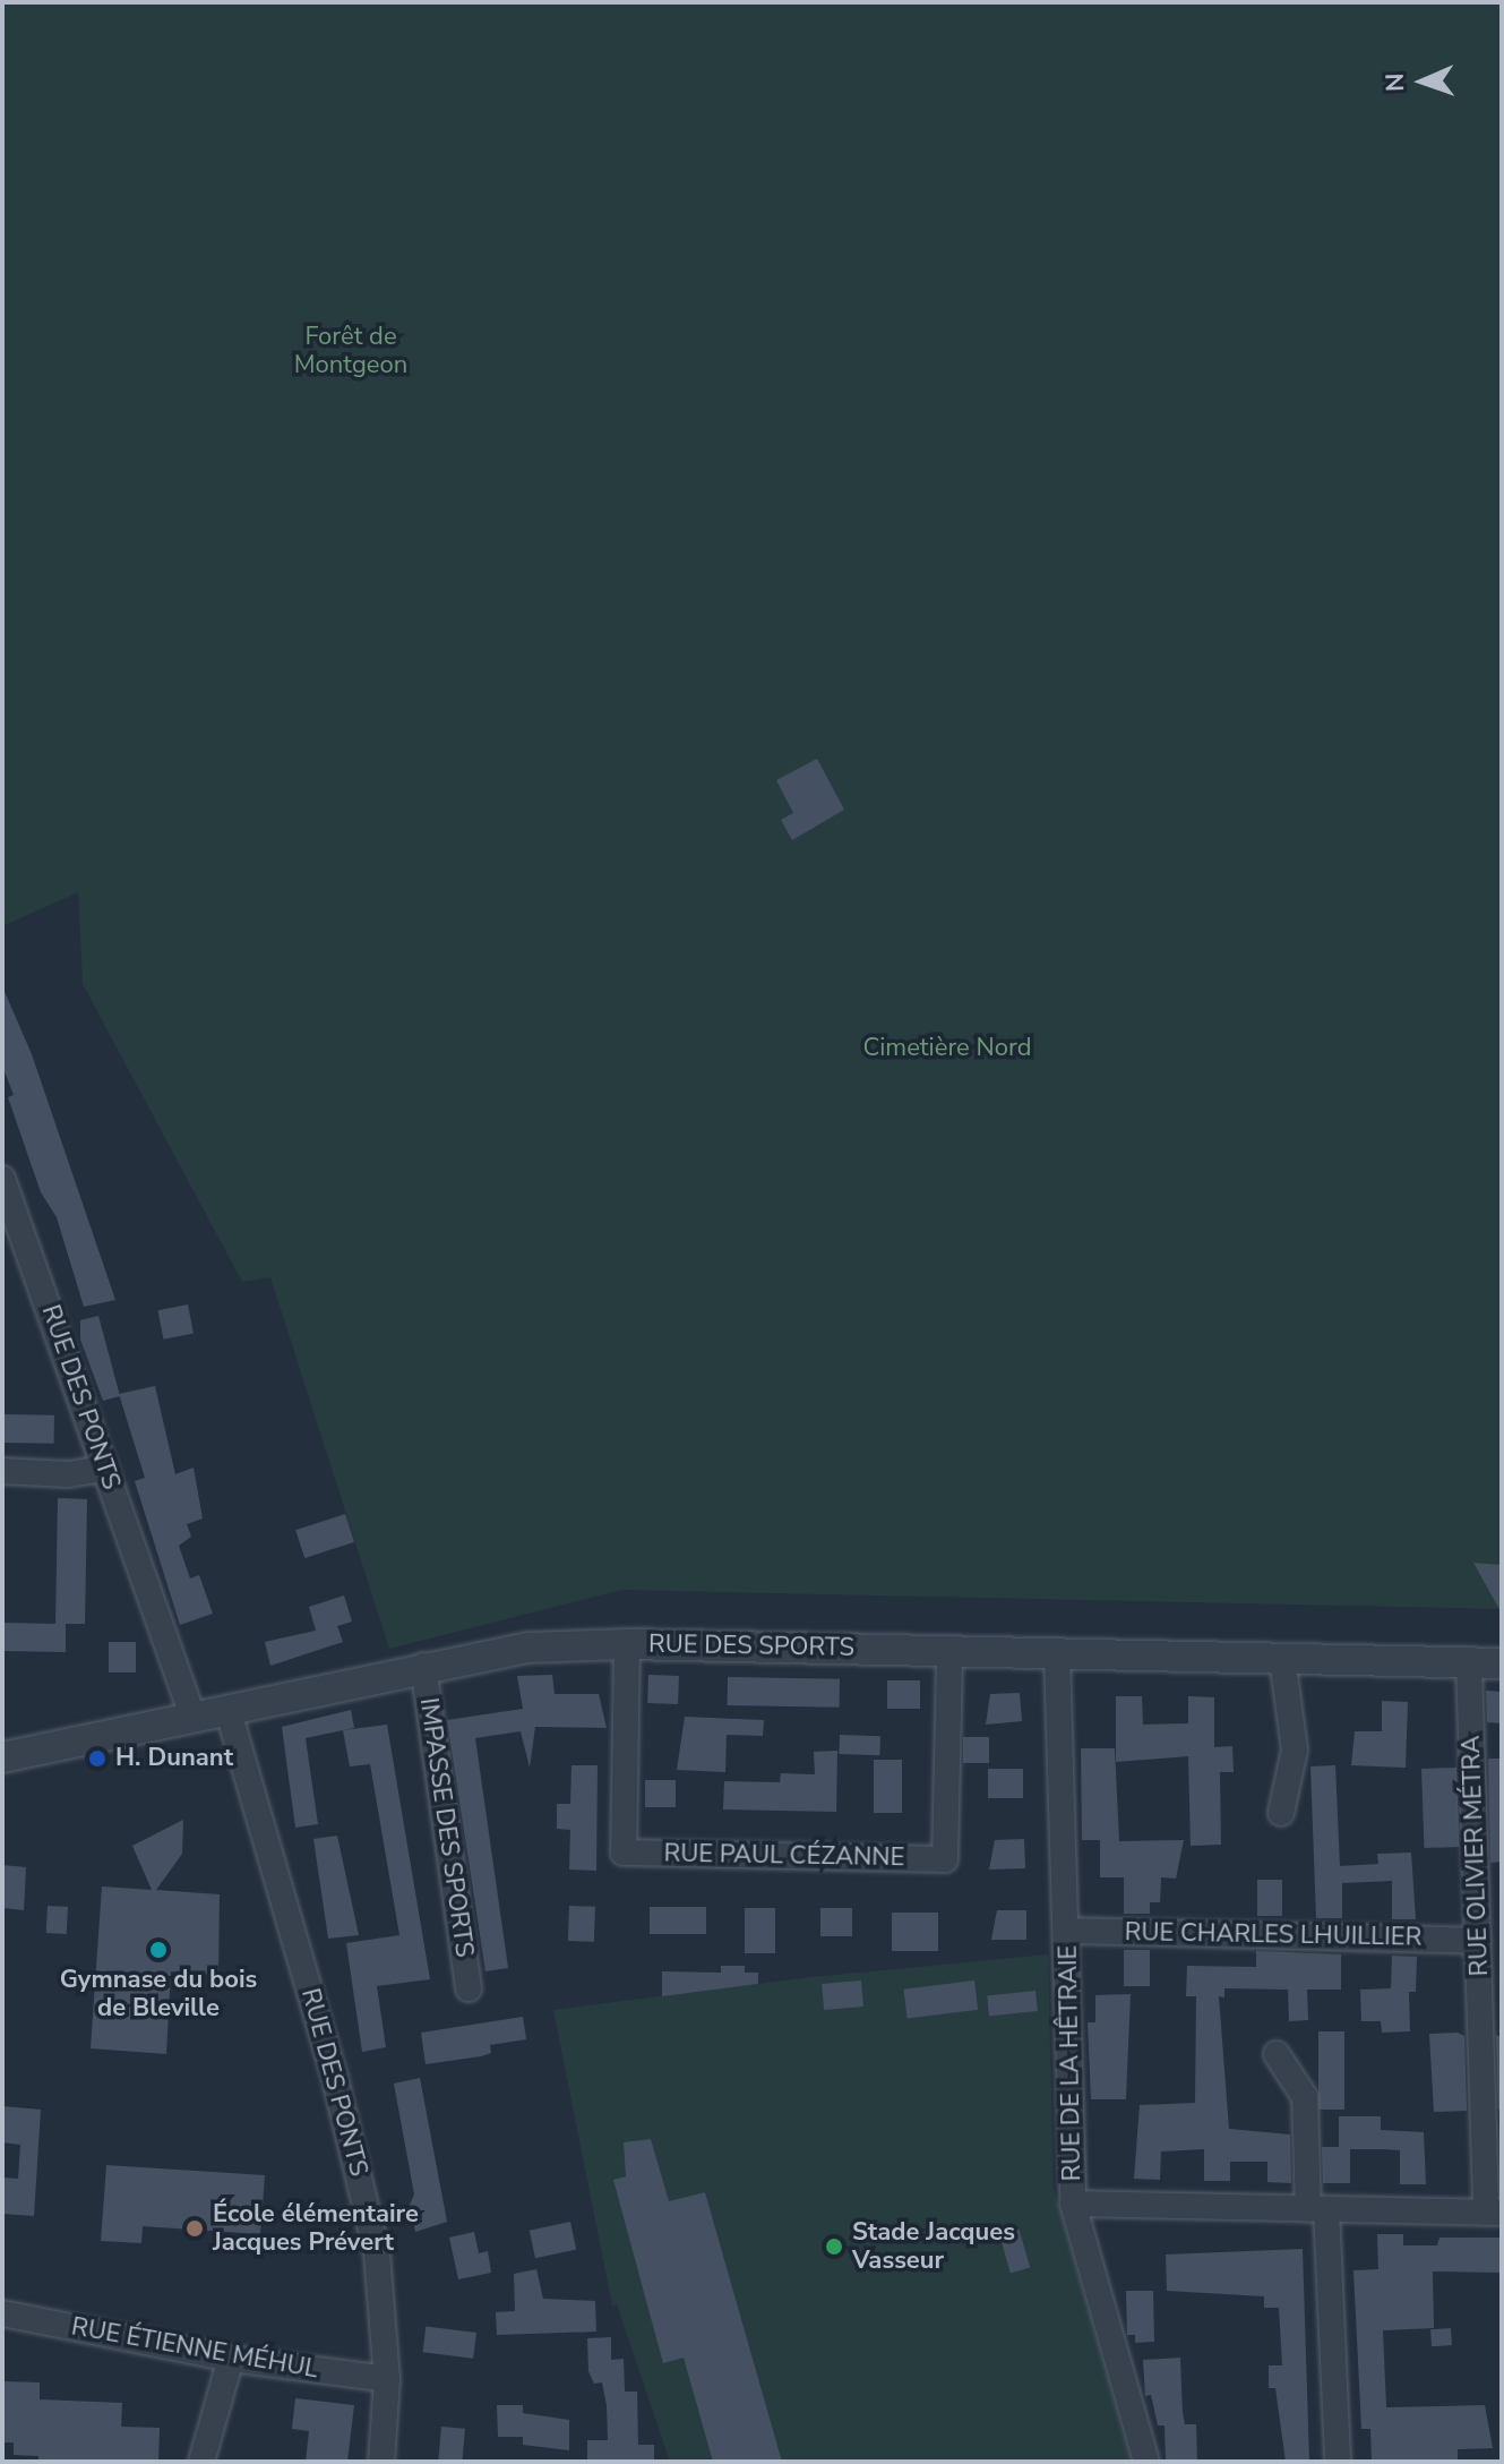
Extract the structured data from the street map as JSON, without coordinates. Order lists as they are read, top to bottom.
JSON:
{
  "streets": {
    "street": [
      "RUE DES PONTS",
      "RUE DES SPORTS",
      "IMPASSE DES SPORTS",
      "RUE PAUL CÉZANNE",
      "RUE OLIVIER MÉTRA",
      "RUE CHARLES LHUILLIER",
      "RUE DE LA HÊTRAIE",
      "RUE ÉTIENNE MÉHUL"
    ]
  },
  "crossings": [
    ["RUE DES PONTS", "RUE DES SPORTS"],
    ["RUE DES PONTS", "RUE ÉTIENNE MÉHUL"],
    ["RUE DES SPORTS", "IMPASSE DES SPORTS"],
    ["RUE DES SPORTS", "RUE PAUL CÉZANNE"],
    ["RUE DES SPORTS", "RUE OLIVIER MÉTRA"],
    ["RUE DES SPORTS", "RUE DE LA HÊTRAIE"],
    ["RUE OLIVIER MÉTRA", "RUE CHARLES LHUILLIER"],
    ["RUE CHARLES LHUILLIER", "RUE DE LA HÊTRAIE"]
  ],
  "parks": ["Forêt de Montgeon", "Cimetière Nord"],
  "places": [
    "H. Dunant",
    "Gymnase du bois de Bleville",
    "École élémentaire Jacques Prévert",
    "Stade Jacques Vasseur"
  ],
  "north": "left"
}
